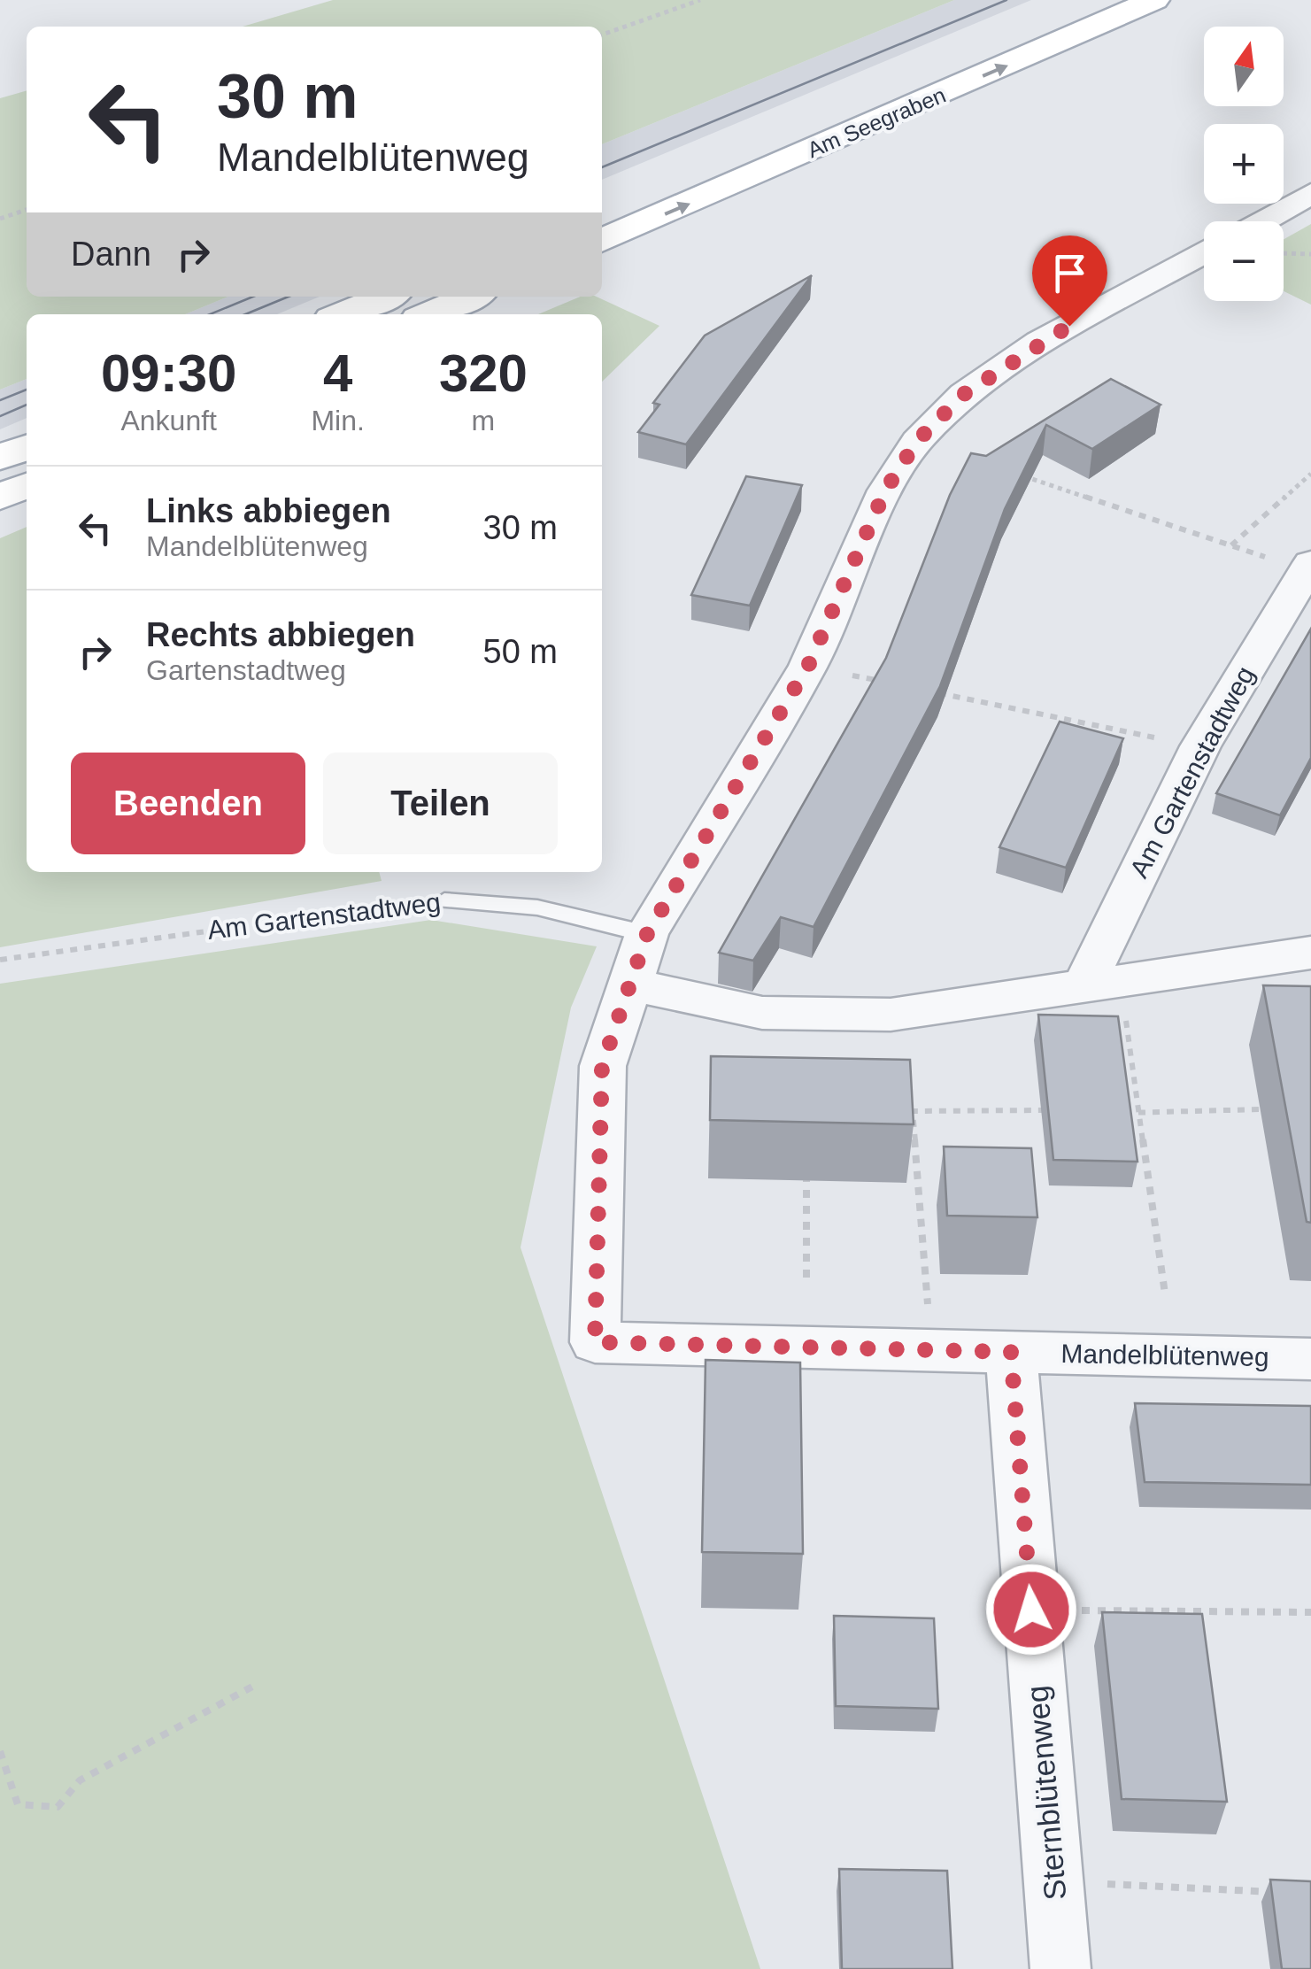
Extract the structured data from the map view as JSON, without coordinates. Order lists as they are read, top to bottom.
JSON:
{
  "streets": {
    "main road": ["Am Seegraben"],
    "street": ["Am Gartenstadtweg", "Mandelblütenweg", "Sternblütenweg"]
  },
  "crossings": [
    ["Mandelblütenweg", "Sternblütenweg"]
  ],
  "north": "top",
  "page": {
    "map_buttons": ["+", "−"],
    "turn": ["30 m", "Mandelblütenweg"],
    "then": "Dann",
    "eta": [
      "09:30",
      "Ankunft",
      "4",
      "Min.",
      "320",
      "m"
    ],
    "list": [
      {
        "name": "Links abbiegen",
        "note": "Mandelblütenweg",
        "value": "30 m"
      },
      {
        "name": "Rechts abbiegen",
        "note": "Gartenstadtweg",
        "value": "50 m"
      }
    ],
    "buttons": ["Beenden", "Teilen"]
  }
}
